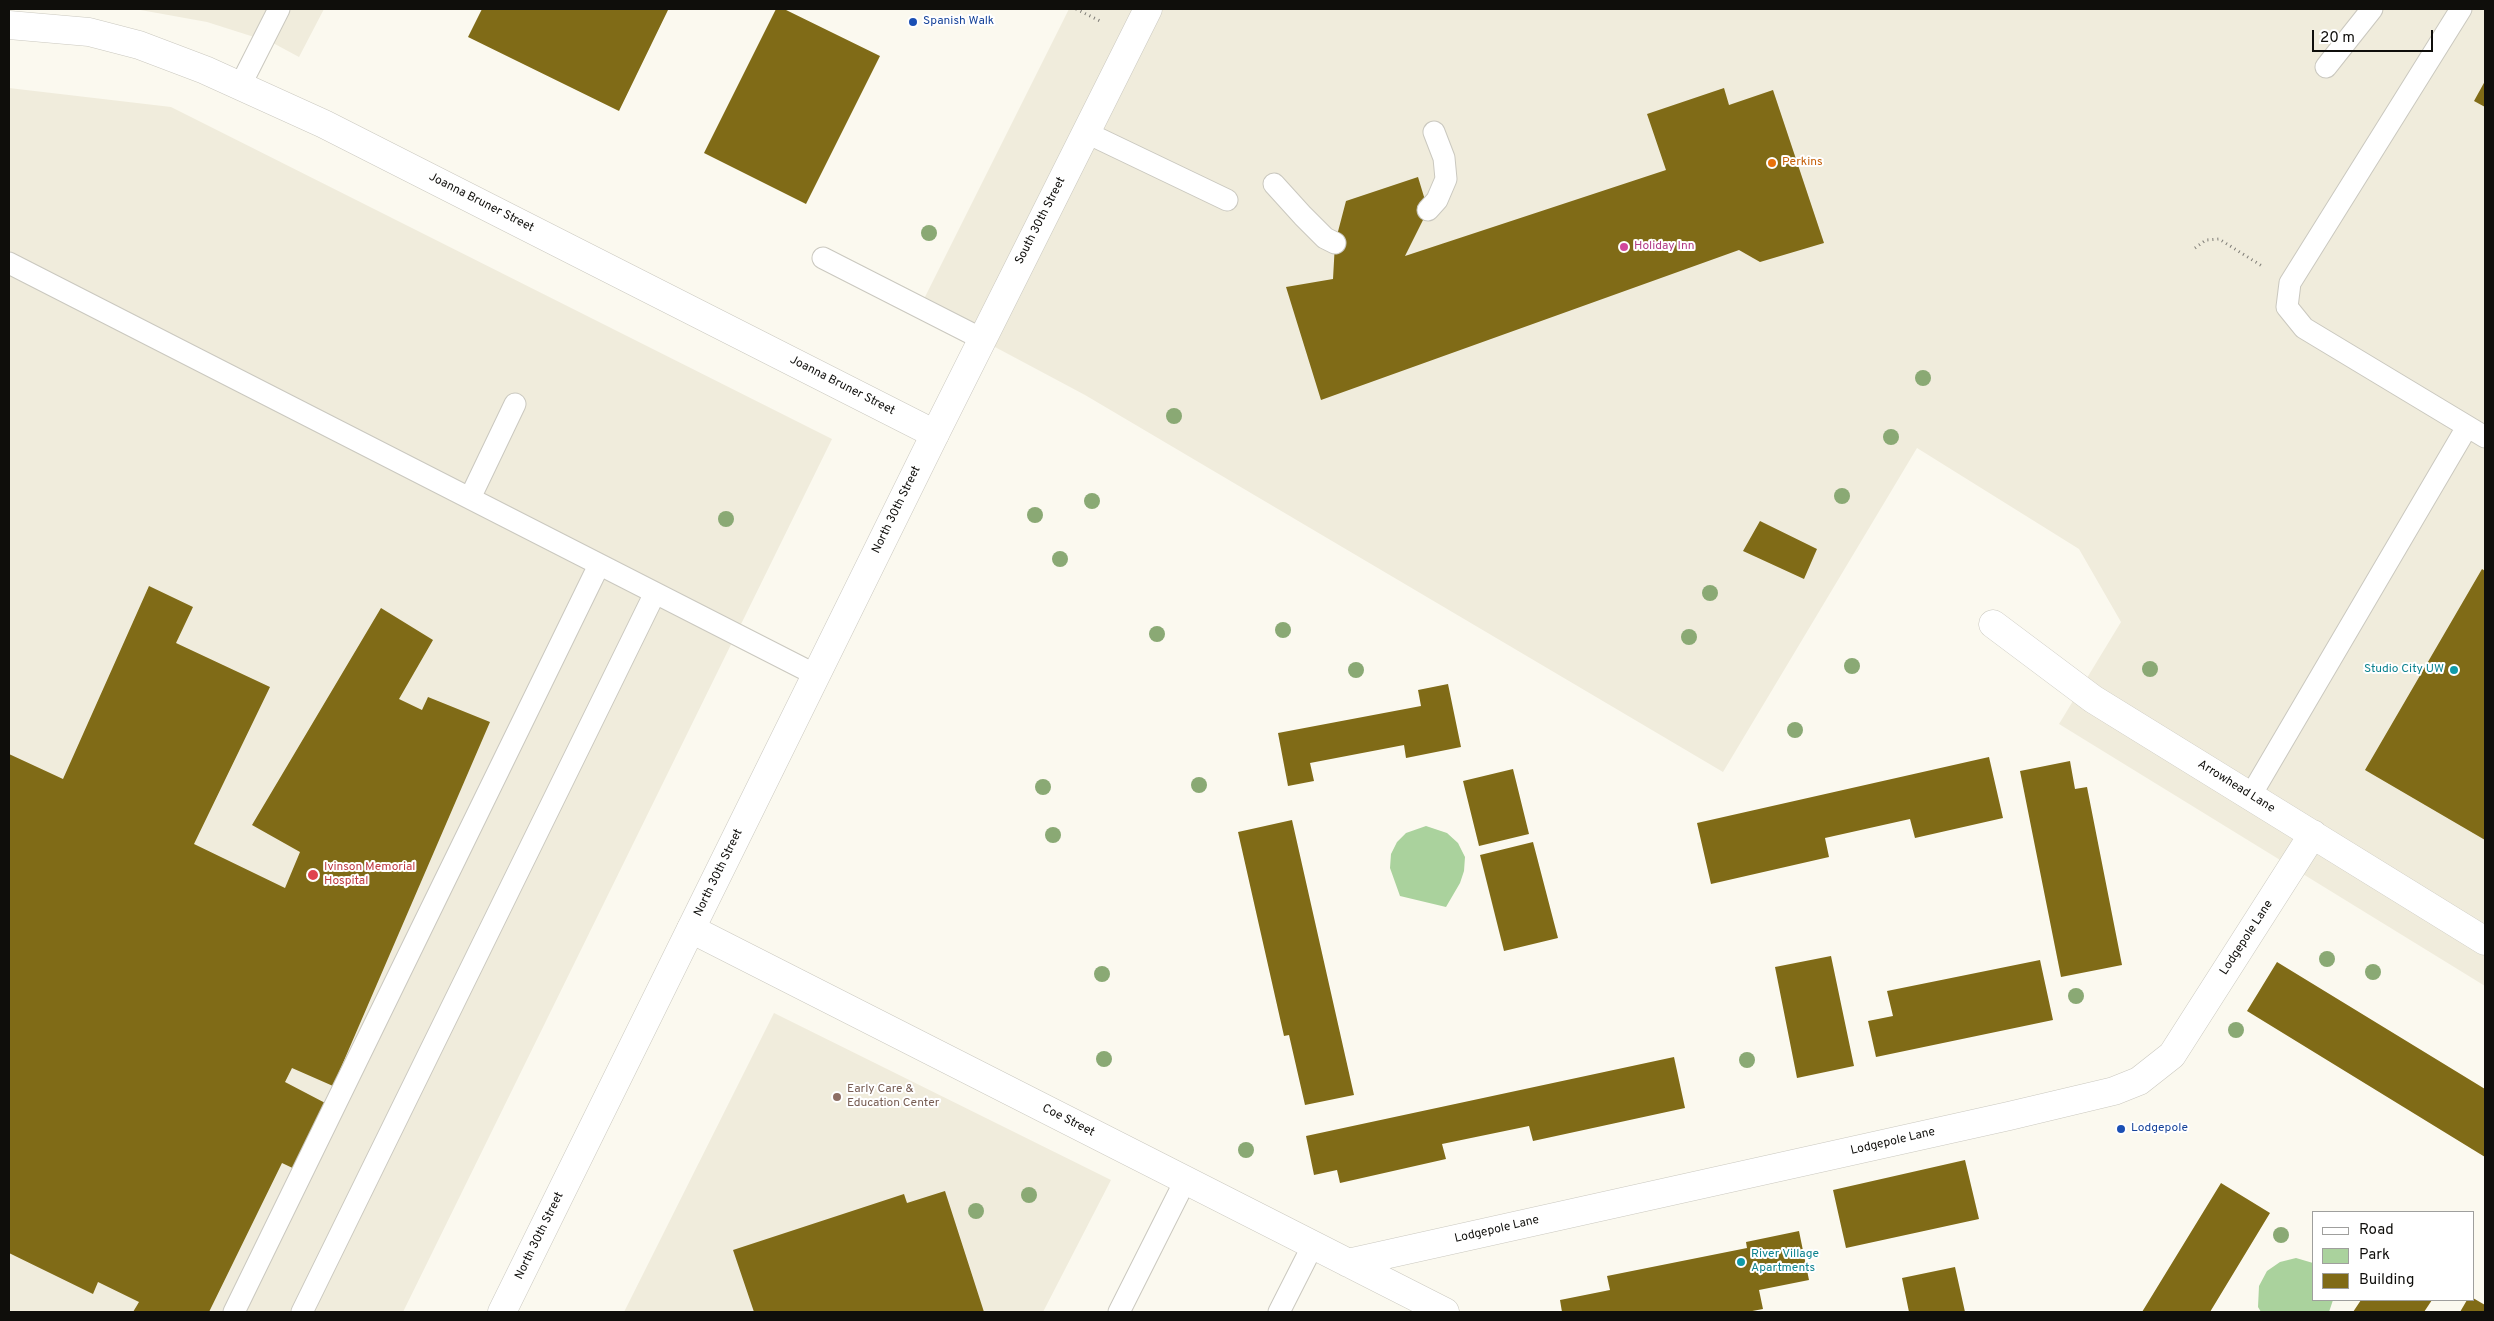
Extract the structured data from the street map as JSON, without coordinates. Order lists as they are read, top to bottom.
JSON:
{
  "streets": {
    "street": [
      "Joanna Bruner Street",
      "South 30th Street",
      "North 30th Street",
      "Arrowhead Lane",
      "Lodgepole Lane",
      "Coe Street"
    ]
  },
  "crossings": [
    ["Joanna Bruner Street", "South 30th Street"],
    ["Joanna Bruner Street", "North 30th Street"],
    ["South 30th Street", "North 30th Street"],
    ["North 30th Street", "Coe Street"],
    ["Arrowhead Lane", "Lodgepole Lane"],
    ["Lodgepole Lane", "Coe Street"]
  ],
  "places": [
    "Spanish Walk",
    "Perkins",
    "Holiday Inn",
    "Studio City UW",
    "Ivinson Memorial Hospital",
    "Early Care & Education Center",
    "Lodgepole",
    "River Village Apartments"
  ],
  "legend": ["Road", "Park", "Building"],
  "scale_bar": "20 m"
}
